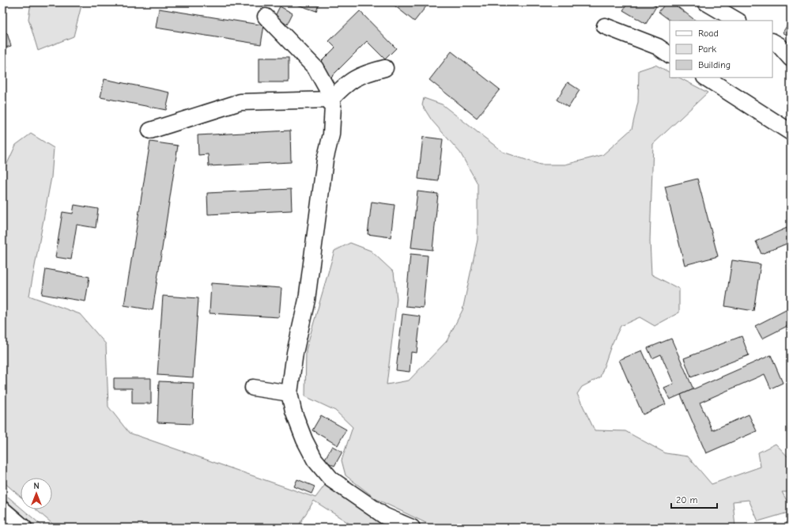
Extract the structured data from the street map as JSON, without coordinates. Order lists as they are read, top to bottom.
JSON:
{
  "legend": ["Road", "Park", "Building"],
  "scale_bar": "20 m",
  "north": "top"
}
